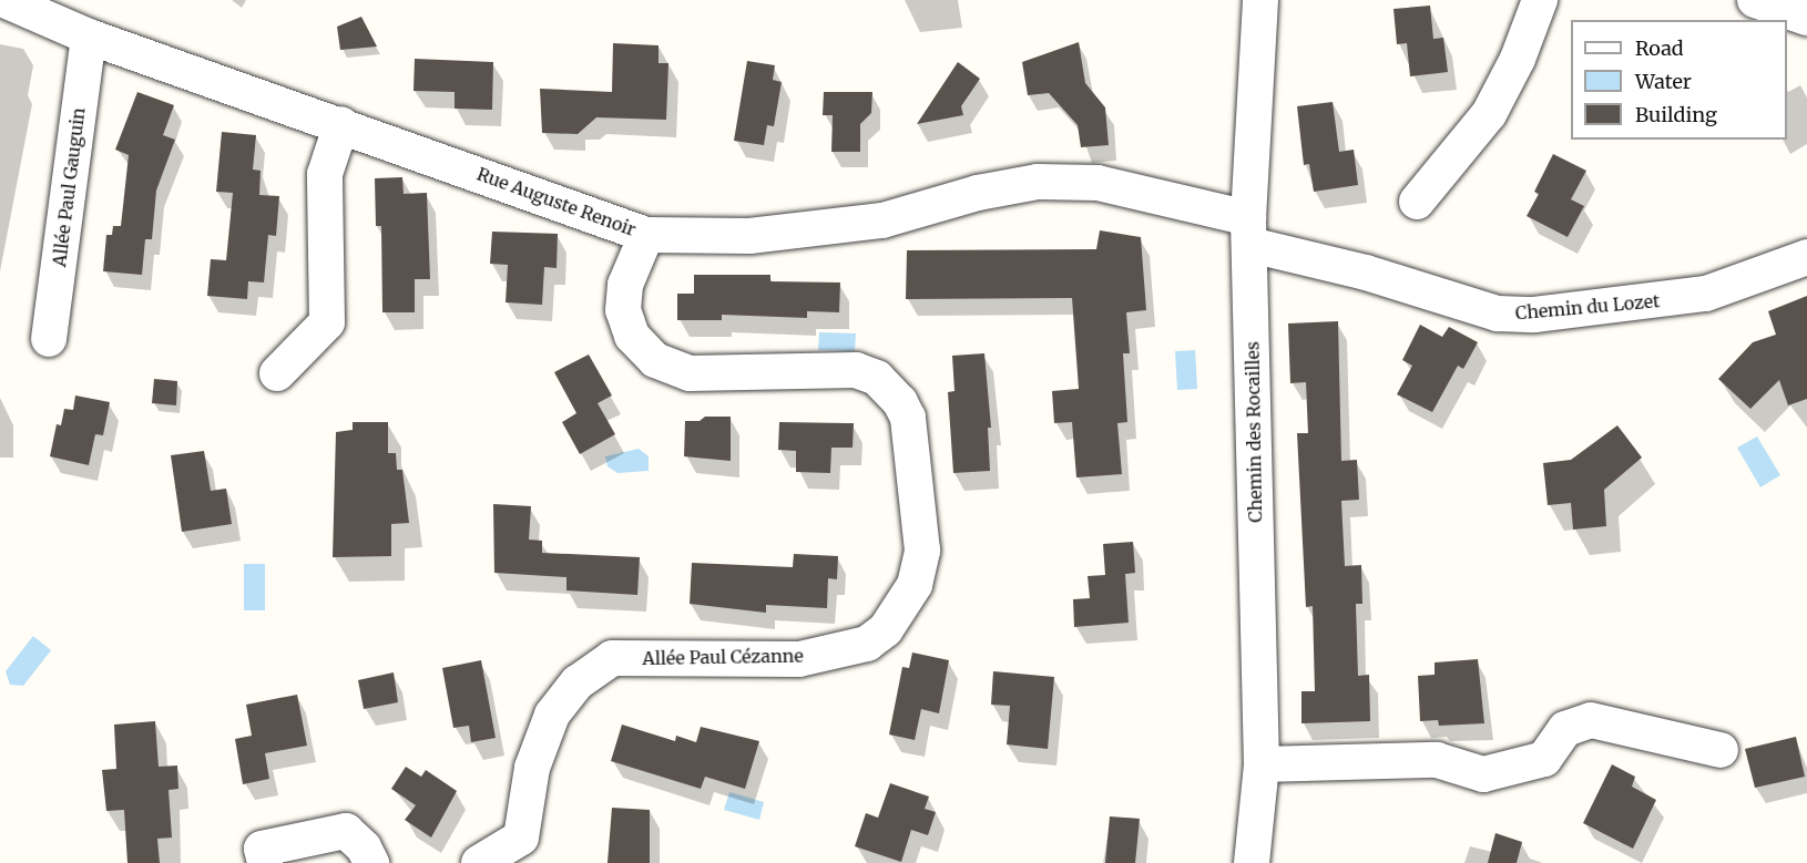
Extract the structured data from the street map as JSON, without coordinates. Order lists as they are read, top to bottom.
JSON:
{
  "streets": {
    "street": [
      "Allée Paul Gauguin",
      "Rue Auguste Renoir",
      "Chemin du Lozet",
      "Chemin des Rocailles",
      "Allée Paul Cézanne"
    ]
  },
  "crossings": [
    ["Allée Paul Gauguin", "Rue Auguste Renoir"],
    ["Rue Auguste Renoir", "Chemin du Lozet"],
    ["Rue Auguste Renoir", "Chemin des Rocailles"],
    ["Rue Auguste Renoir", "Allée Paul Cézanne"],
    ["Chemin du Lozet", "Chemin des Rocailles"]
  ],
  "legend": ["Road", "Water", "Building"]
}
